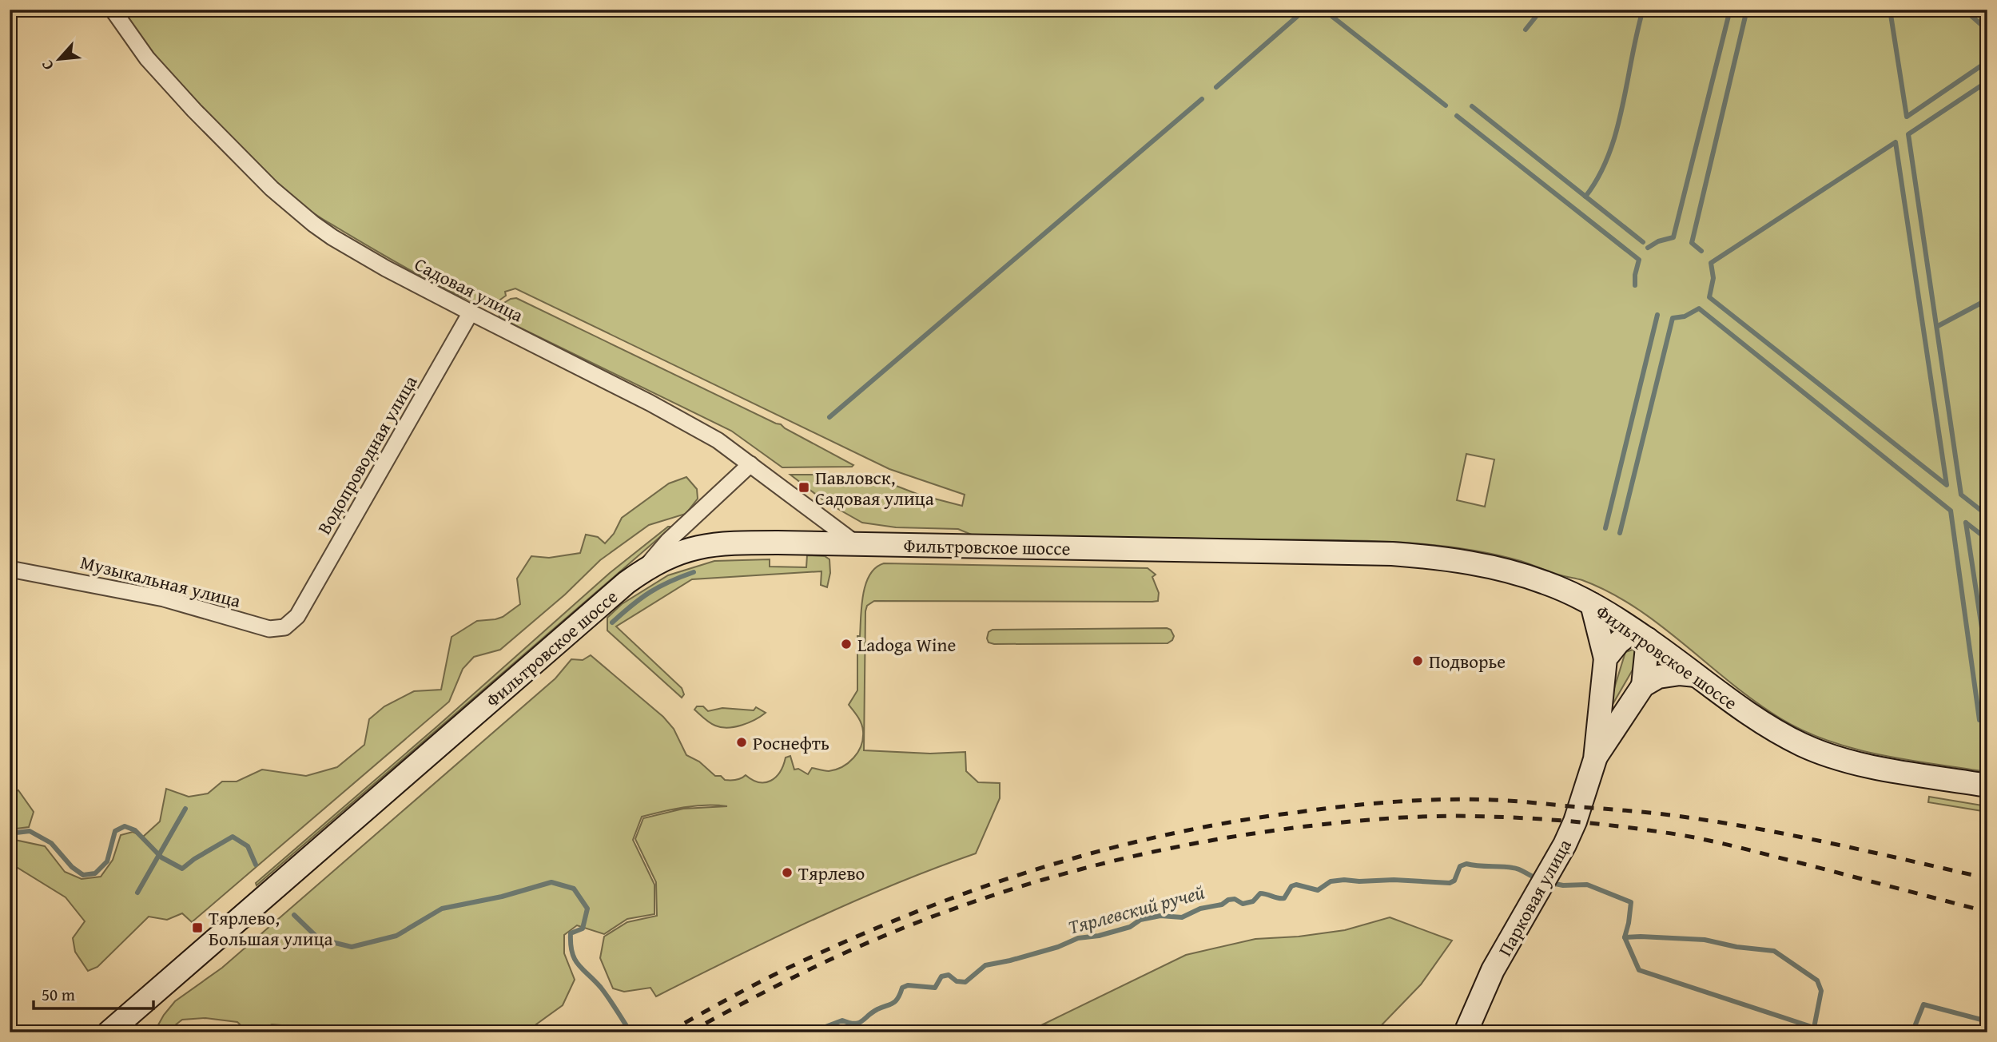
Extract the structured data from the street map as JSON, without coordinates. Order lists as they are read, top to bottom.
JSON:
{
  "streets": {
    "main road": ["Фильтровское шоссе", "Парковая улица"],
    "street": ["Садовая улица", "Водопроводная улица", "Музыкальная улица"]
  },
  "crossings": [
    ["Садовая улица", "Водопроводная улица"],
    ["Садовая улица", "Фильтровское шоссе"],
    ["Водопроводная улица", "Музыкальная улица"],
    ["Фильтровское шоссе", "Парковая улица"]
  ],
  "water": ["Тярлевский ручей"],
  "places": {
    "transit": ["Павловск, Садовая улица", "Тярлево, Большая улица"],
    "other": [
      "Ladoga Wine",
      "Подворье",
      "Роснефть",
      "Тярлево"
    ]
  },
  "scale_bar": "50 m",
  "north": "bottom left"
}
